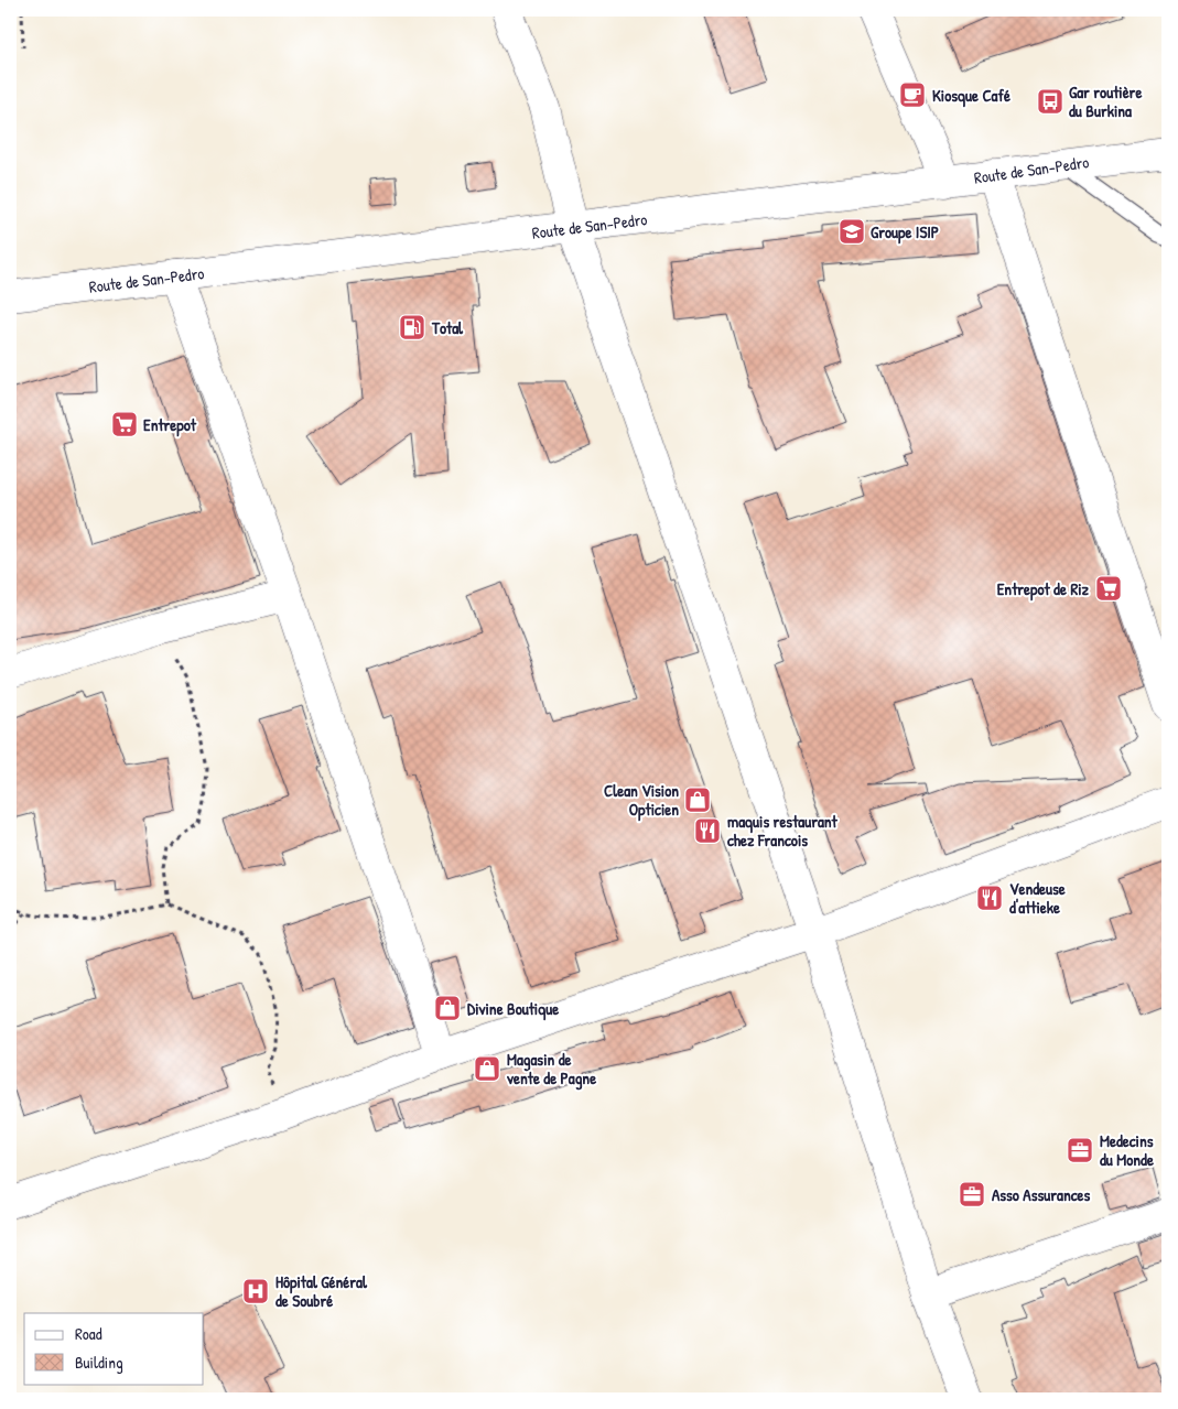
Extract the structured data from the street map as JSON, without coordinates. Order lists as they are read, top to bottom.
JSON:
{
  "streets": {
    "street": ["Route de San-Pedro"]
  },
  "places": {
    "cafe": ["Kiosque Café"],
    "bus stop": ["Gar routière du Burkina"],
    "school or university": ["Groupe ISIP"],
    "fuel station": ["Total"],
    "supermarket": ["Entrepot", "Entrepot de Riz"],
    "shop": ["Clean Vision Opticien", "Divine Boutique", "Magasin de vente de Pagne"],
    "restaurant": ["maquis restaurant chez Francois", "Vendeuse d'attieke"],
    "office": ["Medecins du Monde", "Asso Assurances"],
    "hospital": ["Hôpital Général de Soubré"]
  },
  "legend": ["Road", "Building"]
}
